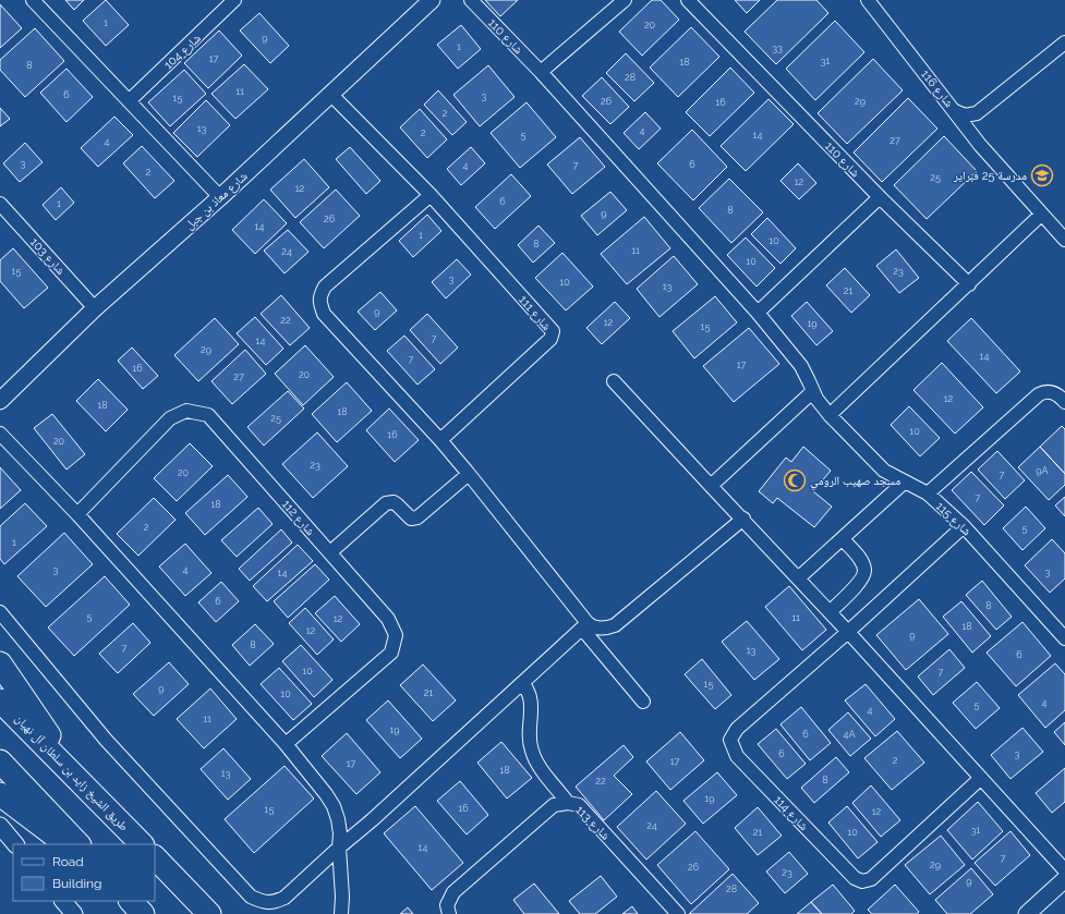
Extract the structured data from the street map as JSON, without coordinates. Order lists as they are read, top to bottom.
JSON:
{
  "streets": {
    "highway": ["طريق الشيخ زايد بن سلطان آل نهيان"],
    "street": [
      "شارع 110",
      "شارع 104",
      "شارع 116",
      "شارع معاذ بن جبل",
      "شارع 103",
      "شارع 111",
      "شارع 112",
      "شارع 115",
      "شارع 114",
      "شارع 113"
    ]
  },
  "crossings": [
    ["شارع 110", "شارع 115"],
    ["شارع معاذ بن جبل", "شارع 103"],
    ["شارع معاذ بن جبل", "شارع 111"],
    ["شارع 115", "شارع 114"]
  ],
  "places": {
    "school or university": ["مدرسة 25 فبراير"],
    "mosque": ["مسجد صهيب الرومي"]
  },
  "house_numbers": [
    "1",
    "20",
    "9",
    "1",
    "33",
    "17",
    "31",
    "18",
    "8",
    "28",
    "11",
    "6",
    "3",
    "15",
    "26",
    "29",
    "16",
    "2",
    "13",
    "4",
    "2",
    "5",
    "14",
    "27",
    "4",
    "3",
    "6",
    "4",
    "7",
    "2",
    "25",
    "12",
    "12",
    "6",
    "1",
    "8",
    "9",
    "26",
    "14",
    "1",
    "10",
    "8",
    "11",
    "24",
    "10",
    "15",
    "23",
    "3",
    "10",
    "13",
    "21",
    "9",
    "22",
    "12",
    "19",
    "15",
    "7",
    "14",
    "29",
    "14",
    "7",
    "17",
    "16",
    "20",
    "27",
    "12",
    "18",
    "18",
    "25",
    "10",
    "16",
    "20",
    "23",
    "9A",
    "20",
    "7",
    "7",
    "18",
    "2",
    "5",
    "1",
    "3",
    "4",
    "3",
    "14",
    "6",
    "8",
    "5",
    "11",
    "12",
    "18",
    "12",
    "9",
    "8",
    "7",
    "13",
    "6",
    "10",
    "7",
    "15",
    "9",
    "21",
    "10",
    "4",
    "5",
    "4",
    "11",
    "19",
    "6",
    "4A",
    "6",
    "3",
    "2",
    "17",
    "17",
    "18",
    "13",
    "8",
    "22",
    "19",
    "16",
    "15",
    "12",
    "24",
    "31",
    "21",
    "10",
    "14",
    "7",
    "29",
    "26",
    "23",
    "9",
    "28"
  ],
  "legend": ["Road", "Building"]
}
